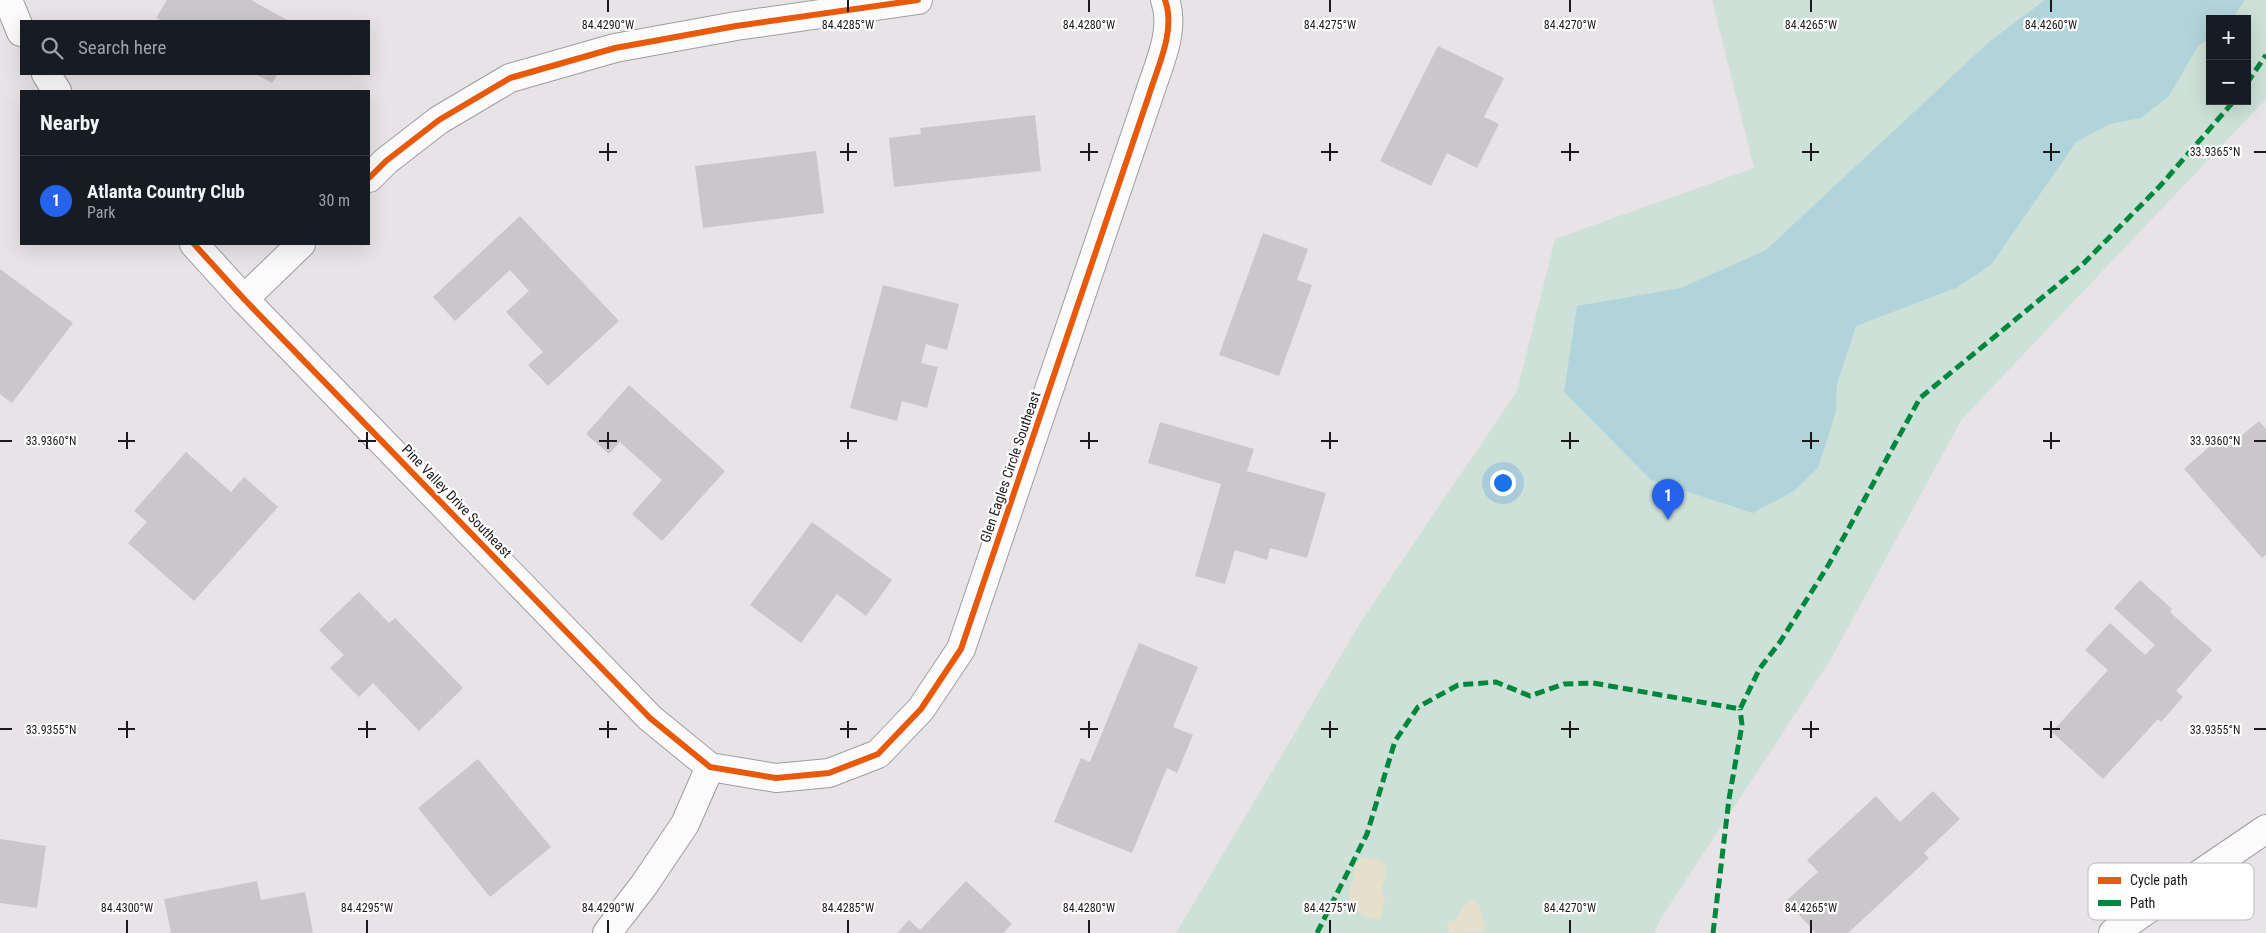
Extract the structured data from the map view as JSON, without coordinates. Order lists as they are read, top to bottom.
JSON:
{
  "streets": {
    "street": ["Glen Eagles Circle Southeast", "Pine Valley Drive Southeast"]
  },
  "crossings": [
    ["Glen Eagles Circle Southeast", "Pine Valley Drive Southeast"]
  ],
  "legend": ["Cycle path", "Path"],
  "page": {
    "map_buttons": ["+", "−"],
    "search": "Search here",
    "heading": "Nearby",
    "list": [
      {
        "mark": "1",
        "name": "Atlanta Country Club",
        "note": "Park",
        "value": "30 m"
      }
    ],
    "pins": "1"
  },
  "coordinates": [
    "84.4290°W",
    "84.4285°W",
    "84.4280°W",
    "84.4275°W",
    "84.4270°W",
    "84.4265°W",
    "84.4260°W",
    "33.9365°N",
    "33.9360°N",
    "33.9355°N",
    "84.4300°W",
    "84.4295°W"
  ]
}
